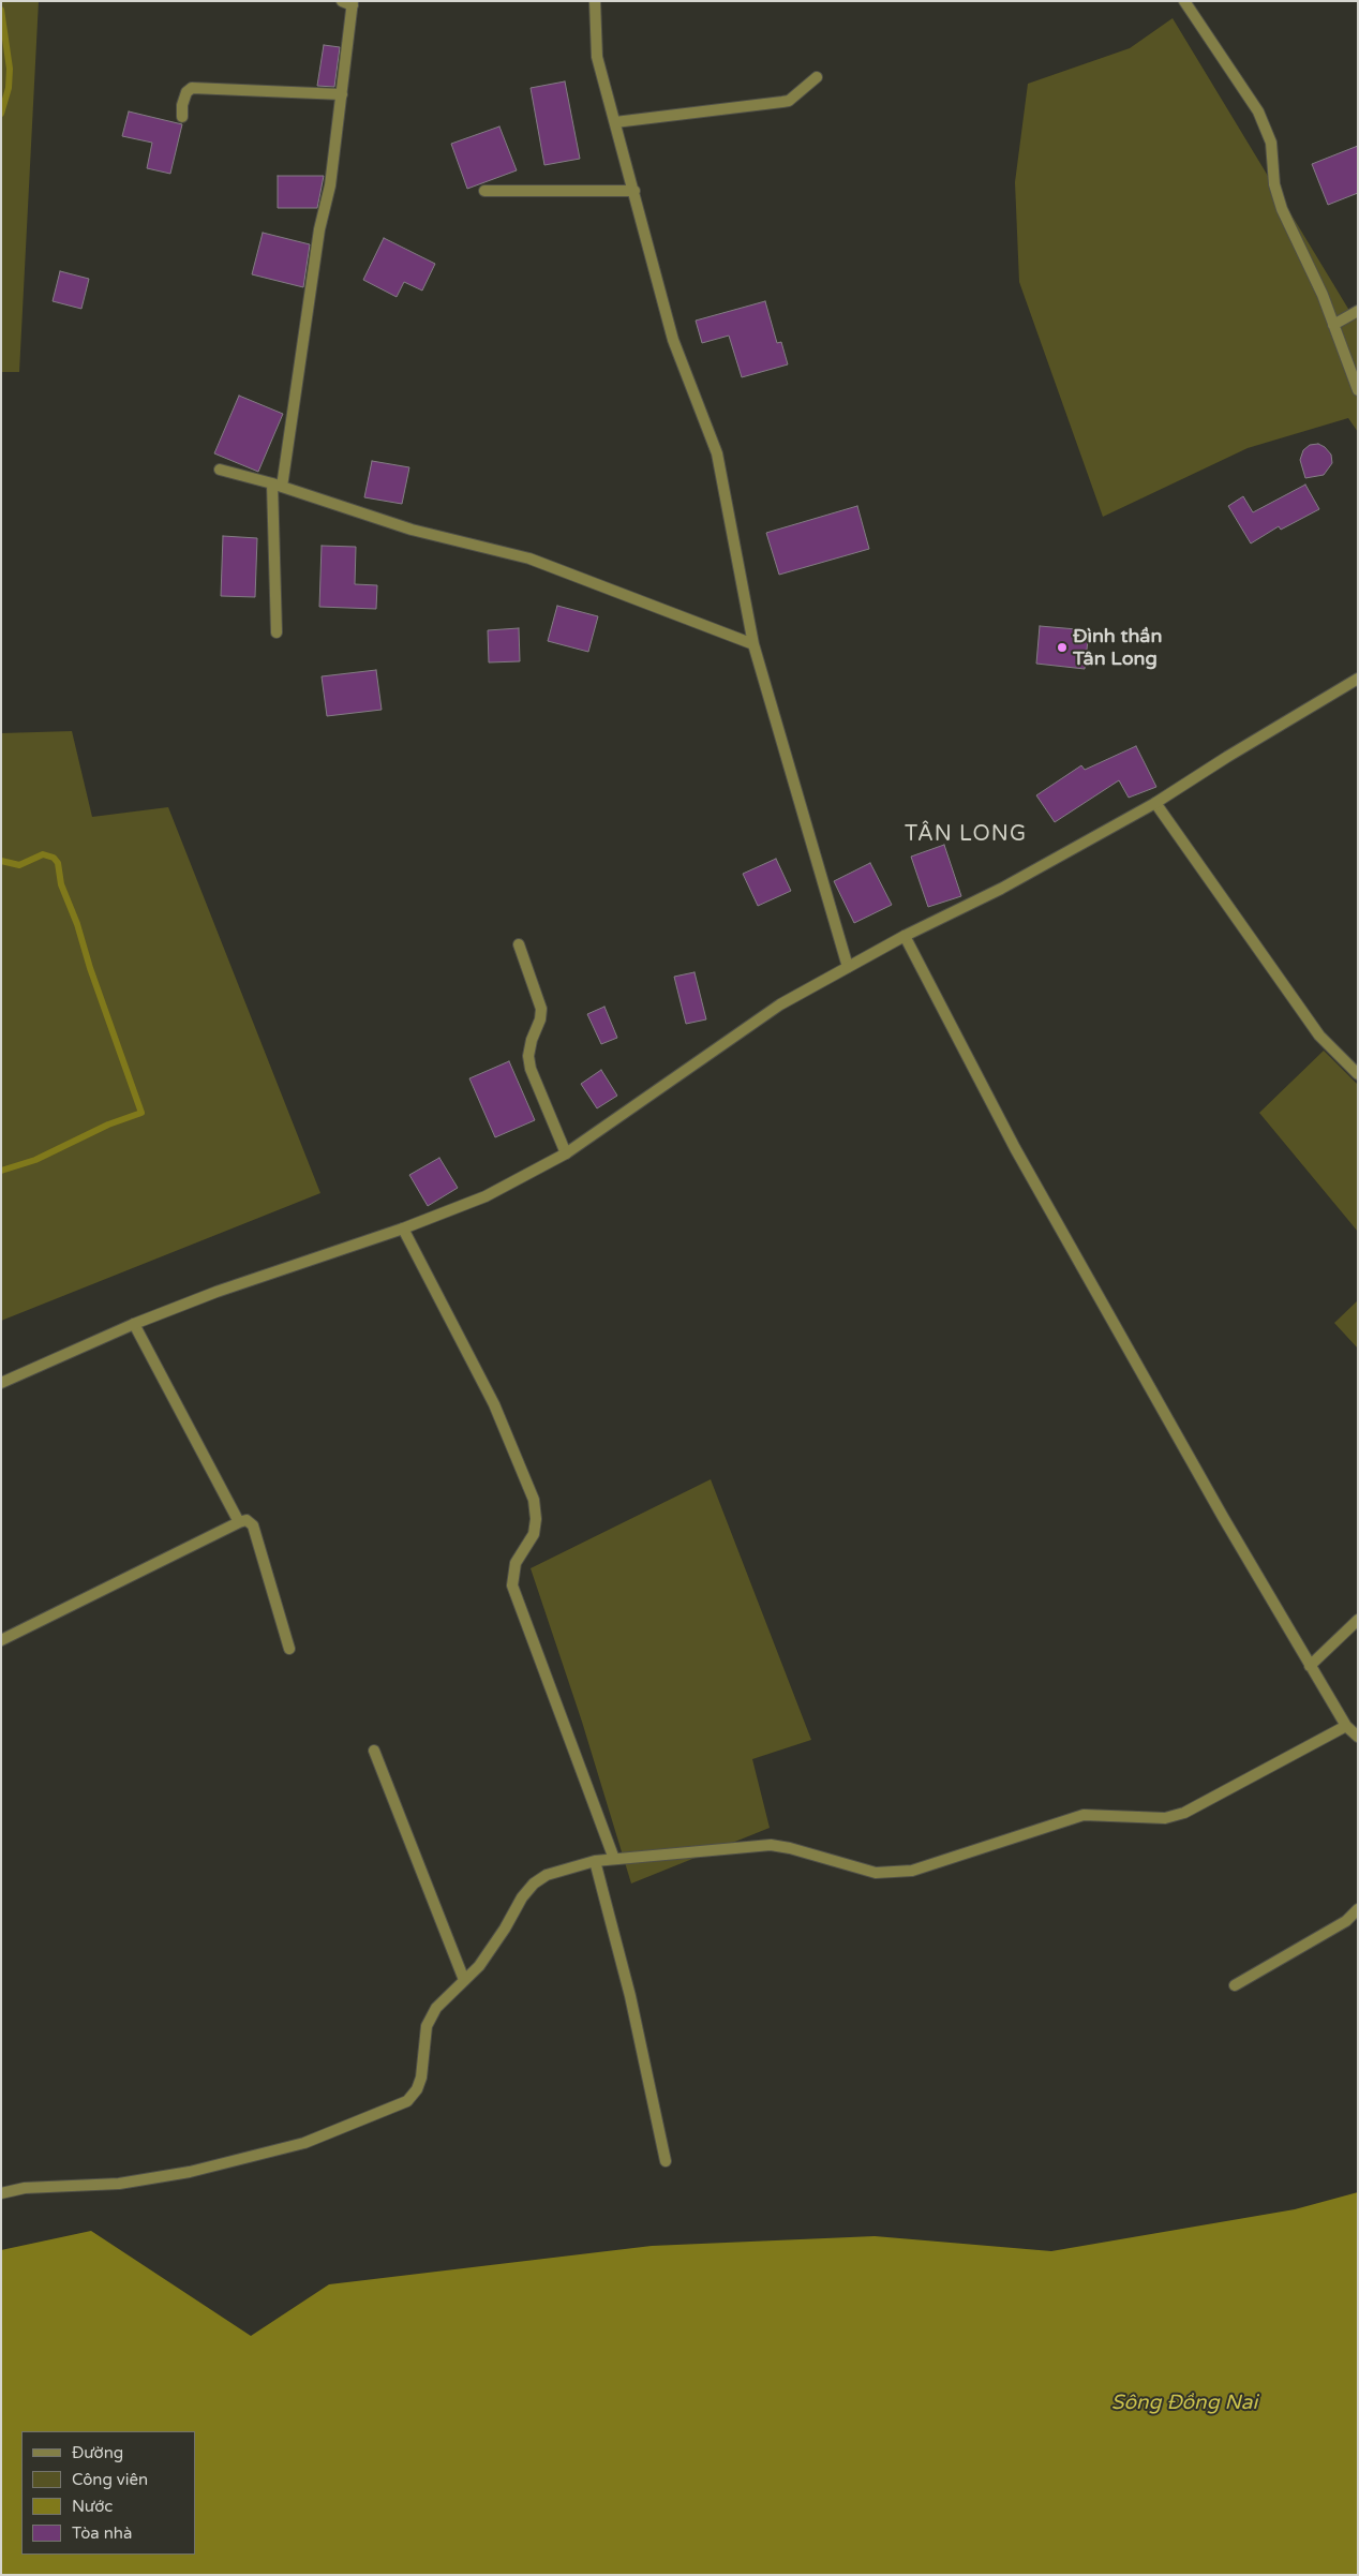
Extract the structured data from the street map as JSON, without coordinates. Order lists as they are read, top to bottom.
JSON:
{
  "districts": ["TÂN LONG"],
  "water": ["Sông Đồng Nai"],
  "places": ["Đình thần Tân Long"],
  "legend": [
    "Đường",
    "Công viên",
    "Nước",
    "Tòa nhà"
  ]
}
